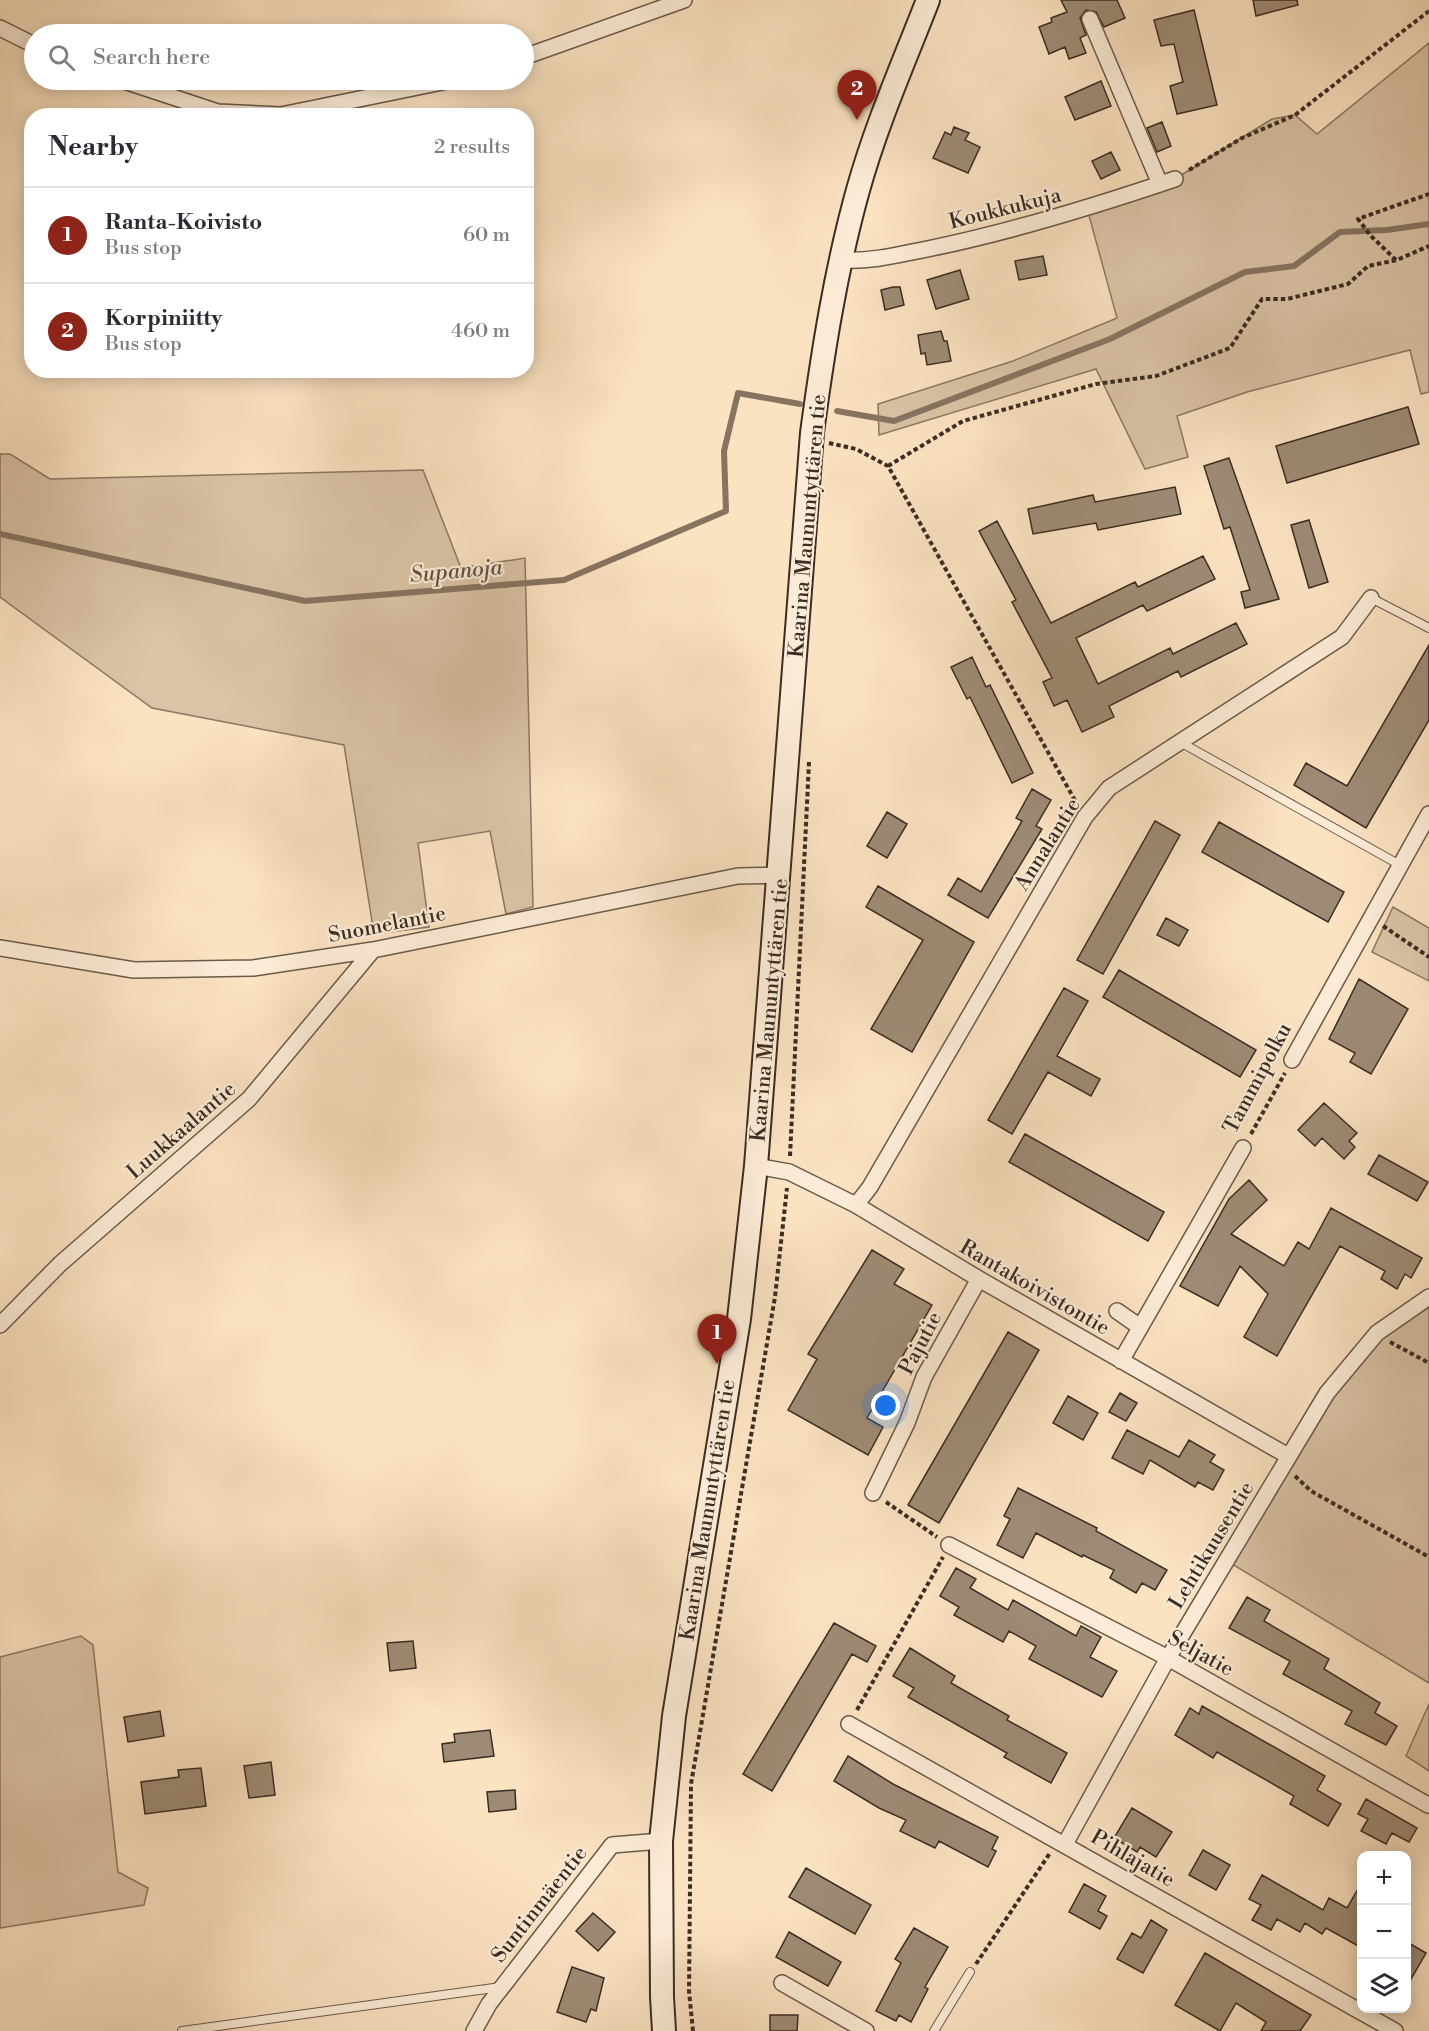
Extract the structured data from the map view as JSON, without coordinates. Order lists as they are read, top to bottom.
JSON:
{
  "streets": {
    "main road": ["Kaarina Maununtyttären tie"],
    "street": [
      "Koukkukuja",
      "Annalantie",
      "Suomelantie",
      "Tammipolku",
      "Luukkaalantie",
      "Rantakoivistontie",
      "Pajutie",
      "Lehtikuusentie",
      "Seljatie",
      "Pihlajatie",
      "Suntinmäentie"
    ]
  },
  "crossings": [
    ["Koukkukuja", "Kaarina Maununtyttären tie"],
    ["Kaarina Maununtyttären tie", "Suomelantie"],
    ["Kaarina Maununtyttären tie", "Rantakoivistontie"],
    ["Kaarina Maununtyttären tie", "Suntinmäentie"],
    ["Annalantie", "Rantakoivistontie"],
    ["Suomelantie", "Luukkaalantie"],
    ["Tammipolku", "Rantakoivistontie"],
    ["Rantakoivistontie", "Pajutie"],
    ["Rantakoivistontie", "Lehtikuusentie"],
    ["Lehtikuusentie", "Seljatie"],
    ["Lehtikuusentie", "Pihlajatie"]
  ],
  "water": ["Supanoja"],
  "page": {
    "search": "Search here",
    "pins": ["2", "1"],
    "heading": ["Nearby", "2 results"],
    "list": [
      {
        "mark": "1",
        "name": "Ranta-Koivisto",
        "note": "Bus stop",
        "value": "60 m"
      },
      {
        "mark": "2",
        "name": "Korpiniitty",
        "note": "Bus stop",
        "value": "460 m"
      }
    ],
    "map_buttons": ["+", "−"]
  }
}
